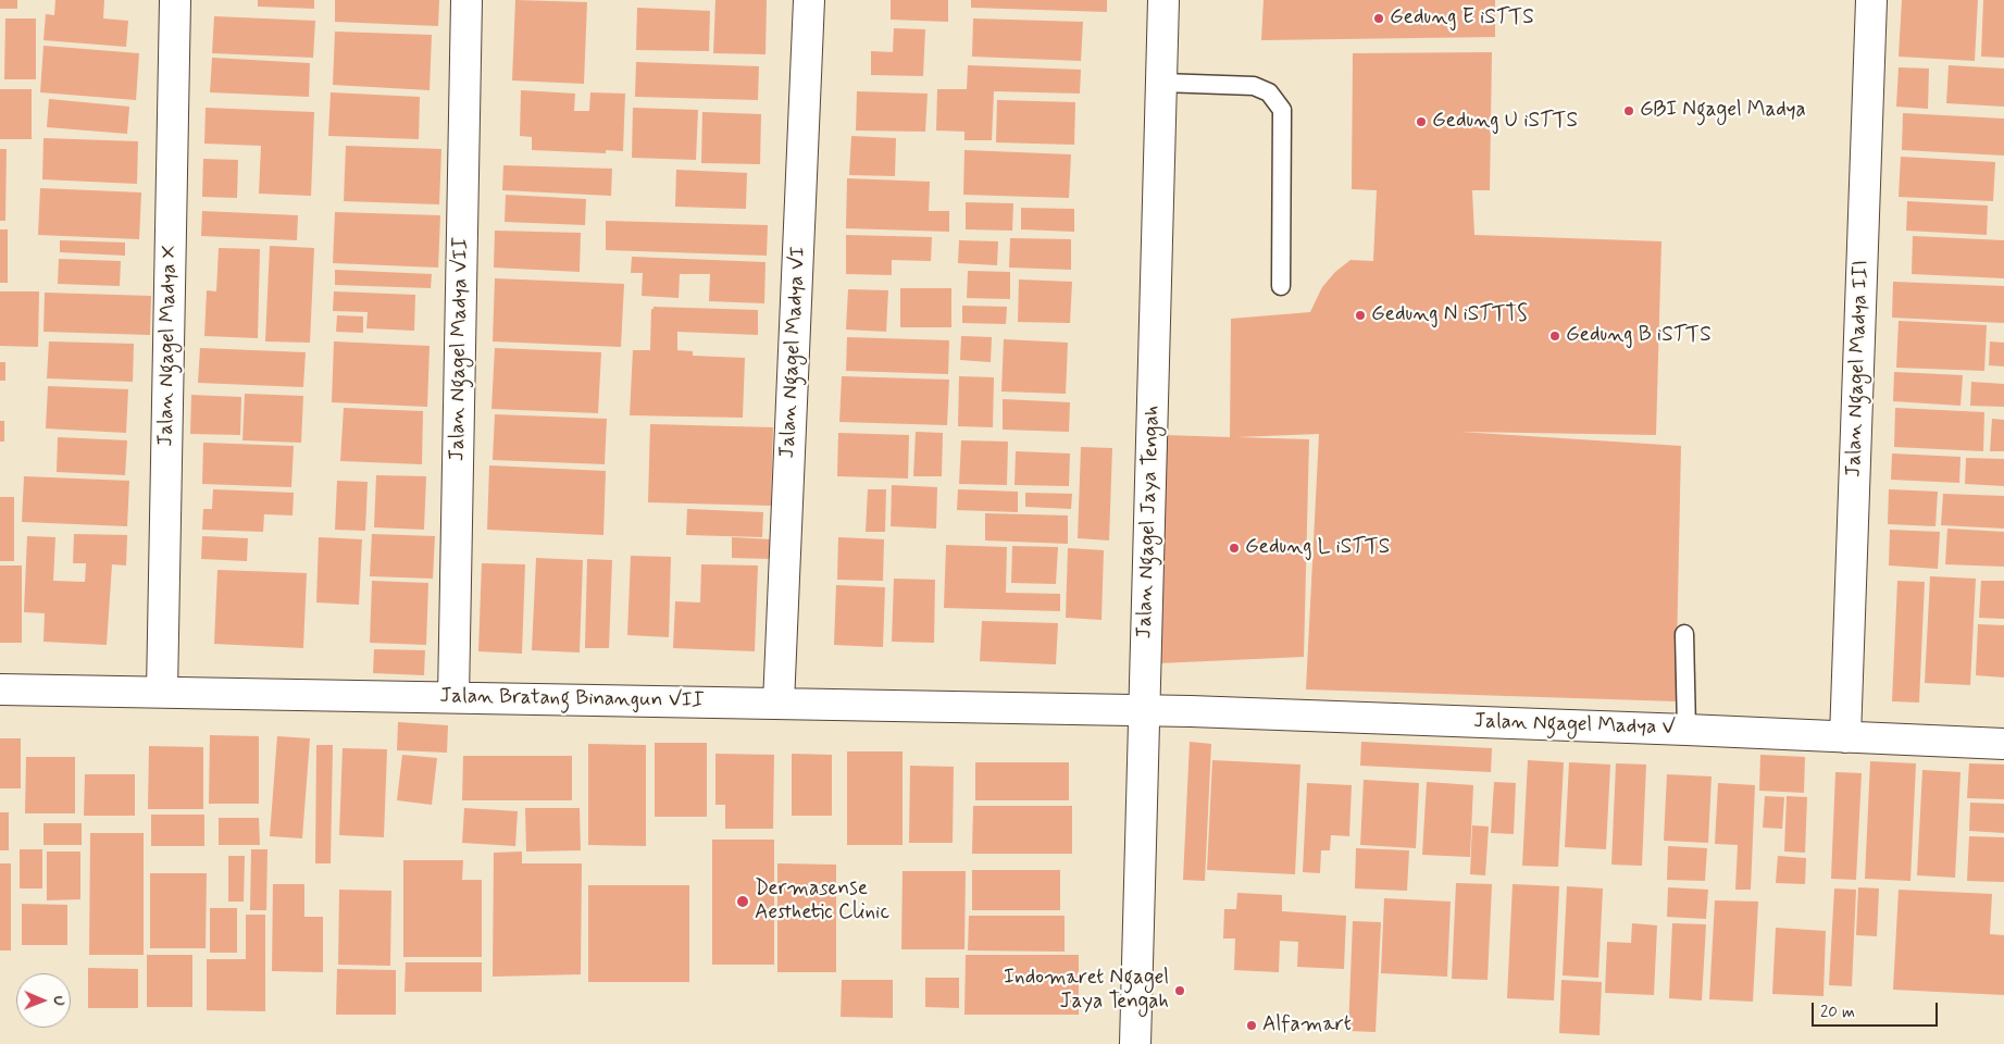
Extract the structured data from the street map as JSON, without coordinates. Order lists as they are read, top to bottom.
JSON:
{
  "streets": {
    "street": [
      "Jalan Ngagel Madya X",
      "Jalan Ngagel Madya VII",
      "Jalan Ngagel Madya VI",
      "Jalan Ngagel Madya III",
      "Jalan Ngagel Jaya Tengah",
      "Jalan Bratang Binangun VII",
      "Jalan Ngagel Madya V"
    ]
  },
  "crossings": [
    ["Jalan Ngagel Madya X", "Jalan Bratang Binangun VII"],
    ["Jalan Ngagel Madya VII", "Jalan Bratang Binangun VII"],
    ["Jalan Ngagel Madya VI", "Jalan Bratang Binangun VII"],
    ["Jalan Ngagel Madya III", "Jalan Ngagel Madya V"],
    ["Jalan Ngagel Jaya Tengah", "Jalan Bratang Binangun VII"],
    ["Jalan Ngagel Jaya Tengah", "Jalan Ngagel Madya V"],
    ["Jalan Bratang Binangun VII", "Jalan Ngagel Madya V"]
  ],
  "places": [
    "Gedung E iSTTS",
    "GBI Ngagel Madya",
    "Gedung U iSTTS",
    "Gedung N iSTTTS",
    "Gedung B iSTTS",
    "Gedung L iSTTS",
    "Dermasense Aesthetic Clinic",
    "Indomaret Ngagel Jaya Tengah",
    "Alfamart"
  ],
  "scale_bar": "20 m",
  "north": "right"
}
